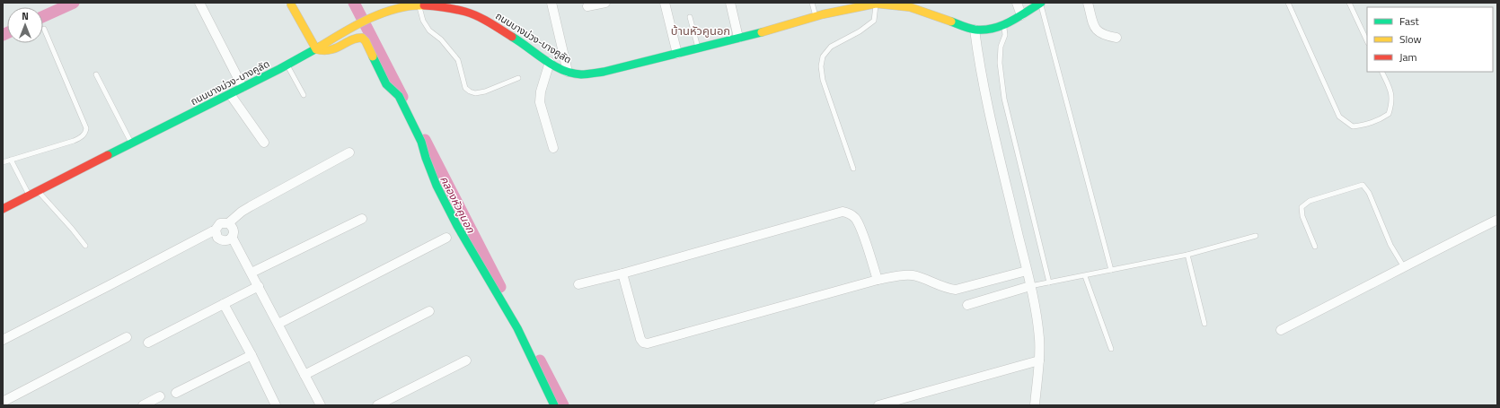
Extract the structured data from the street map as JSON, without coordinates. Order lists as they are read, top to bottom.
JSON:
{
  "streets": {
    "street": ["ถนนบางม่วง-บางคูลัด"]
  },
  "districts": ["บ้านหัวคูนอก"],
  "water": ["คลองหัวคูนอก"],
  "legend": ["Fast", "Slow", "Jam"],
  "north": "top"
}
